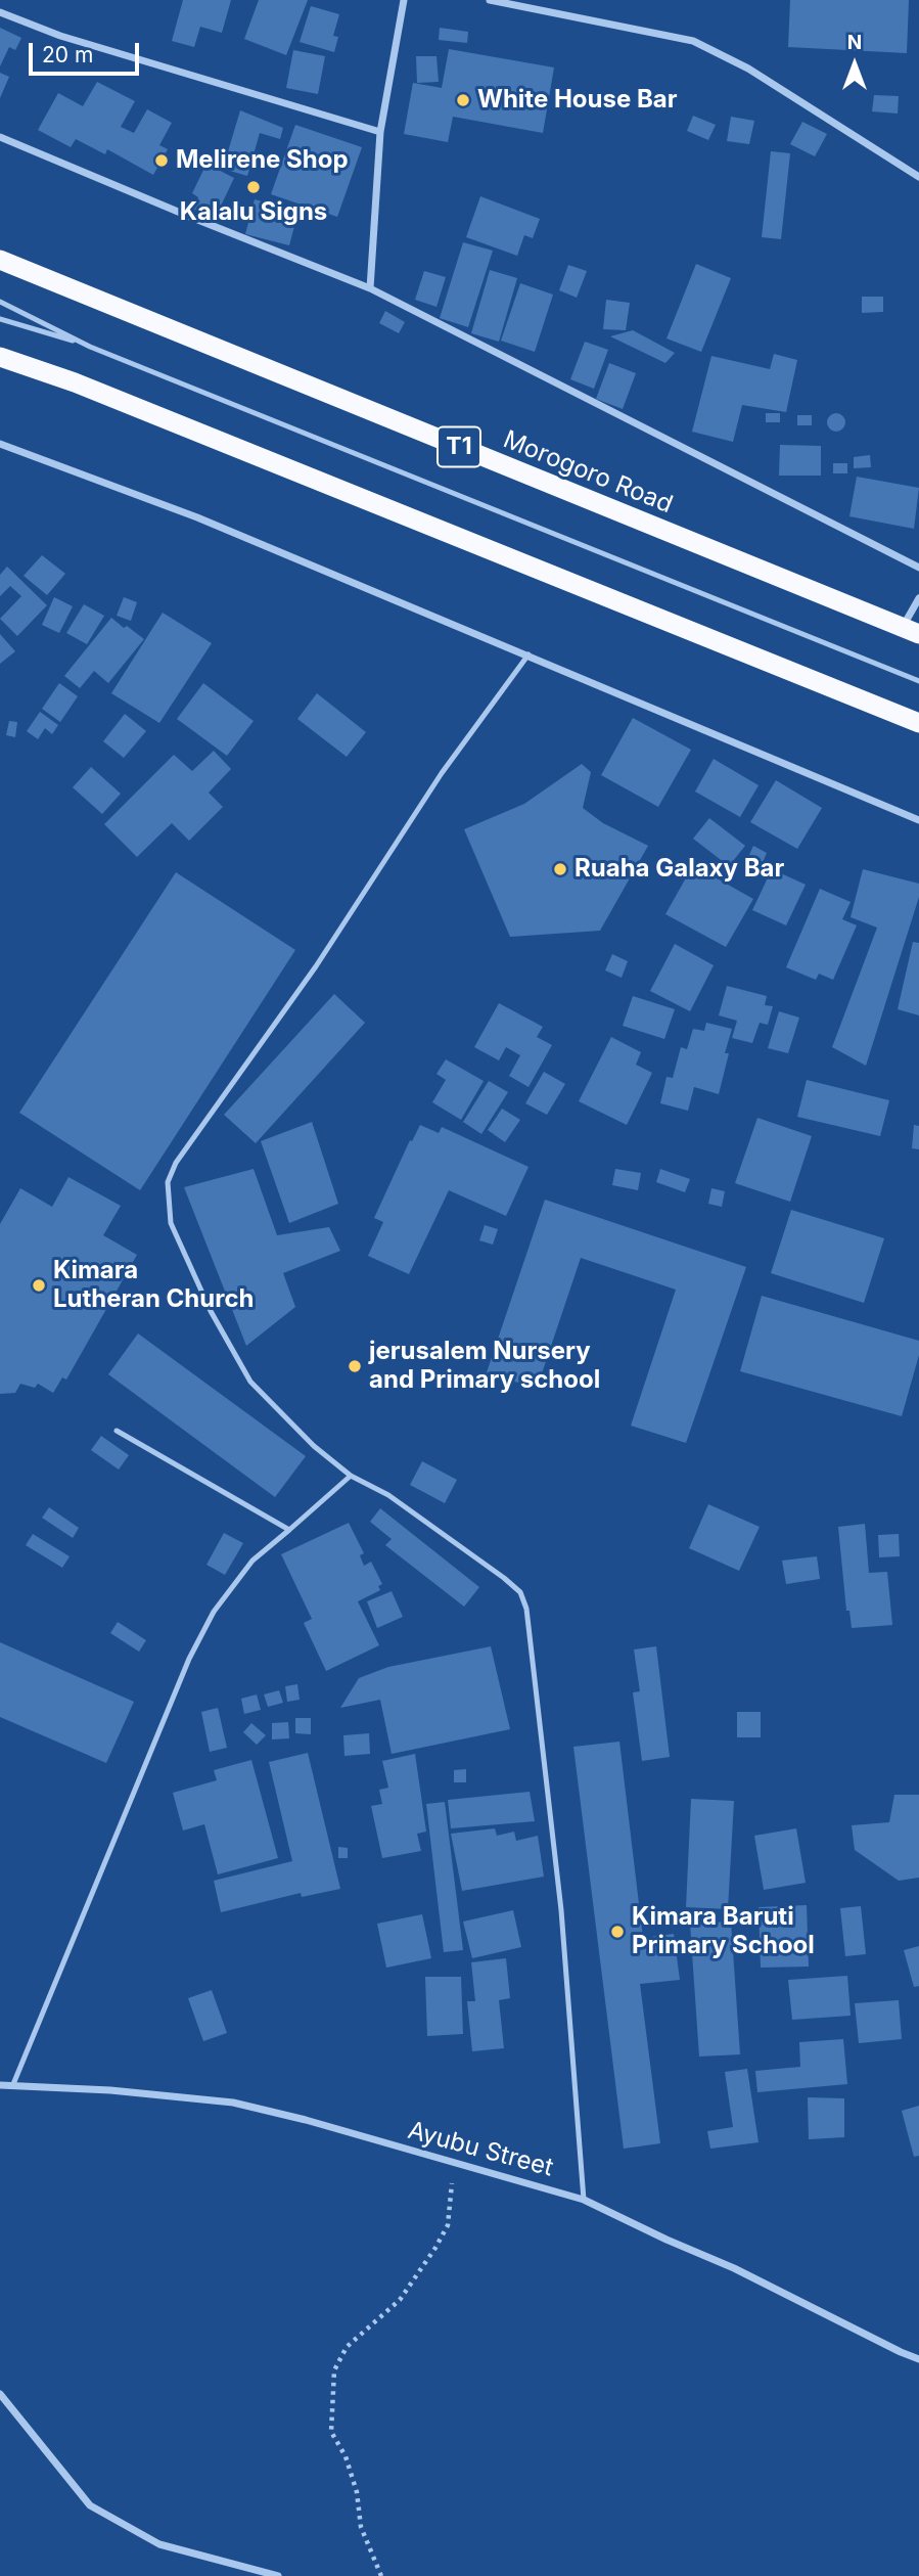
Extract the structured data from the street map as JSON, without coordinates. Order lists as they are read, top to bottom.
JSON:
{
  "streets": {
    "highway": ["T1", "Morogoro Road"],
    "street": ["Ayubu Street"]
  },
  "places": [
    "White House Bar",
    "Melirene Shop",
    "Kalalu Signs",
    "Ruaha Galaxy Bar",
    "Kimara Lutheran Church",
    "jerusalem Nursery and Primary school",
    "Kimara Baruti Primary School"
  ],
  "scale_bar": "20 m",
  "north": "top"
}
